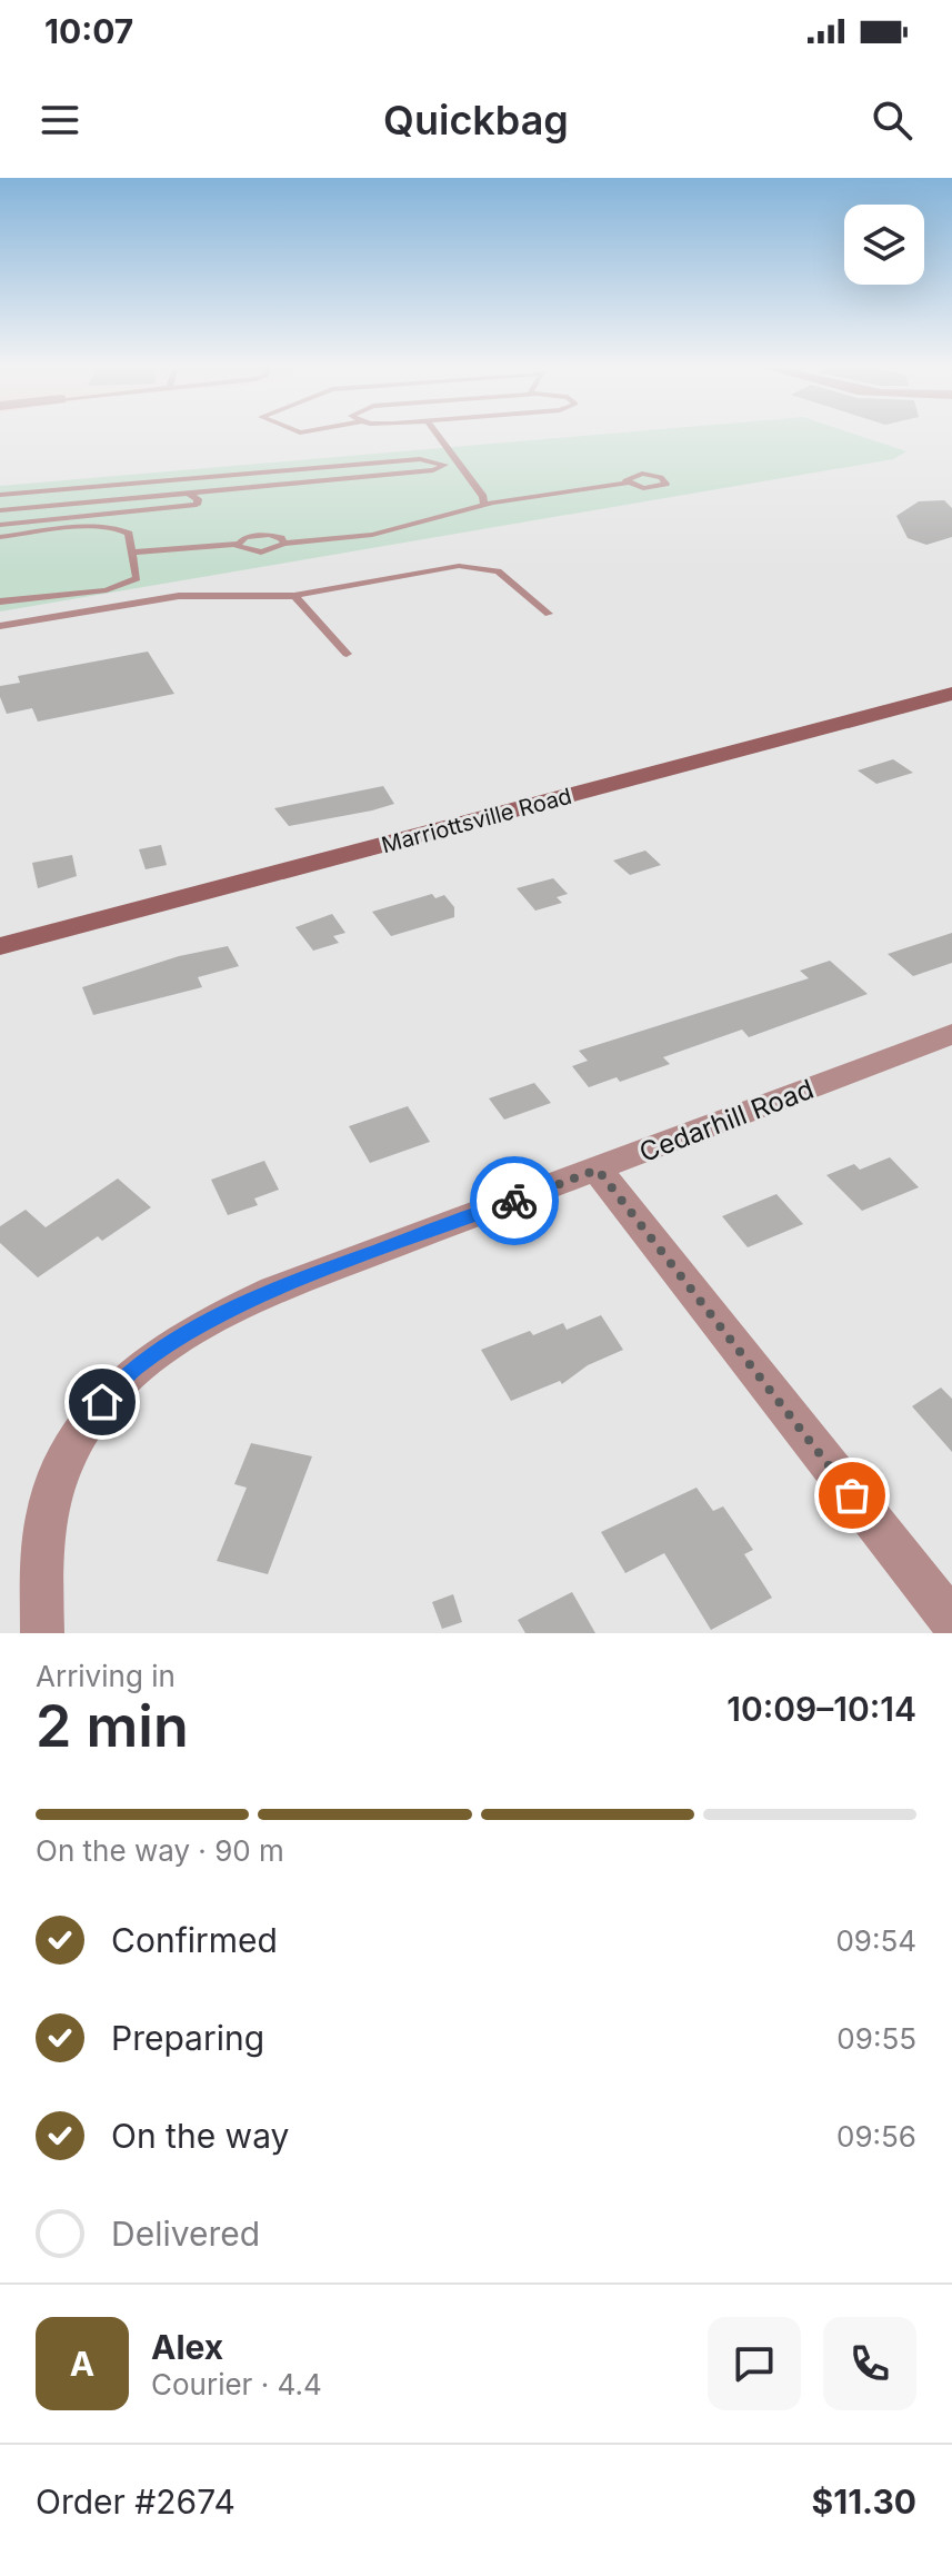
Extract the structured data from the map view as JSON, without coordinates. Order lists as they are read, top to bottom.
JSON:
{
  "streets": {
    "main road": ["Marriottsville Road"],
    "street": ["Cedarhill Road"]
  },
  "page": {
    "status": "10:07",
    "header": "Quickbag",
    "heading": ["2 min", "Arriving in", "10:09–10:14"],
    "panel": [
      "Alex",
      "Courier · 4.4",
      "Order #2674",
      "$11.30"
    ],
    "bar": "On the way · 90 m",
    "list": [
      ["Confirmed", "09:54"],
      ["Preparing", "09:55"],
      ["On the way", "09:56"],
      "Delivered"
    ],
    "round": "A"
  }
}
